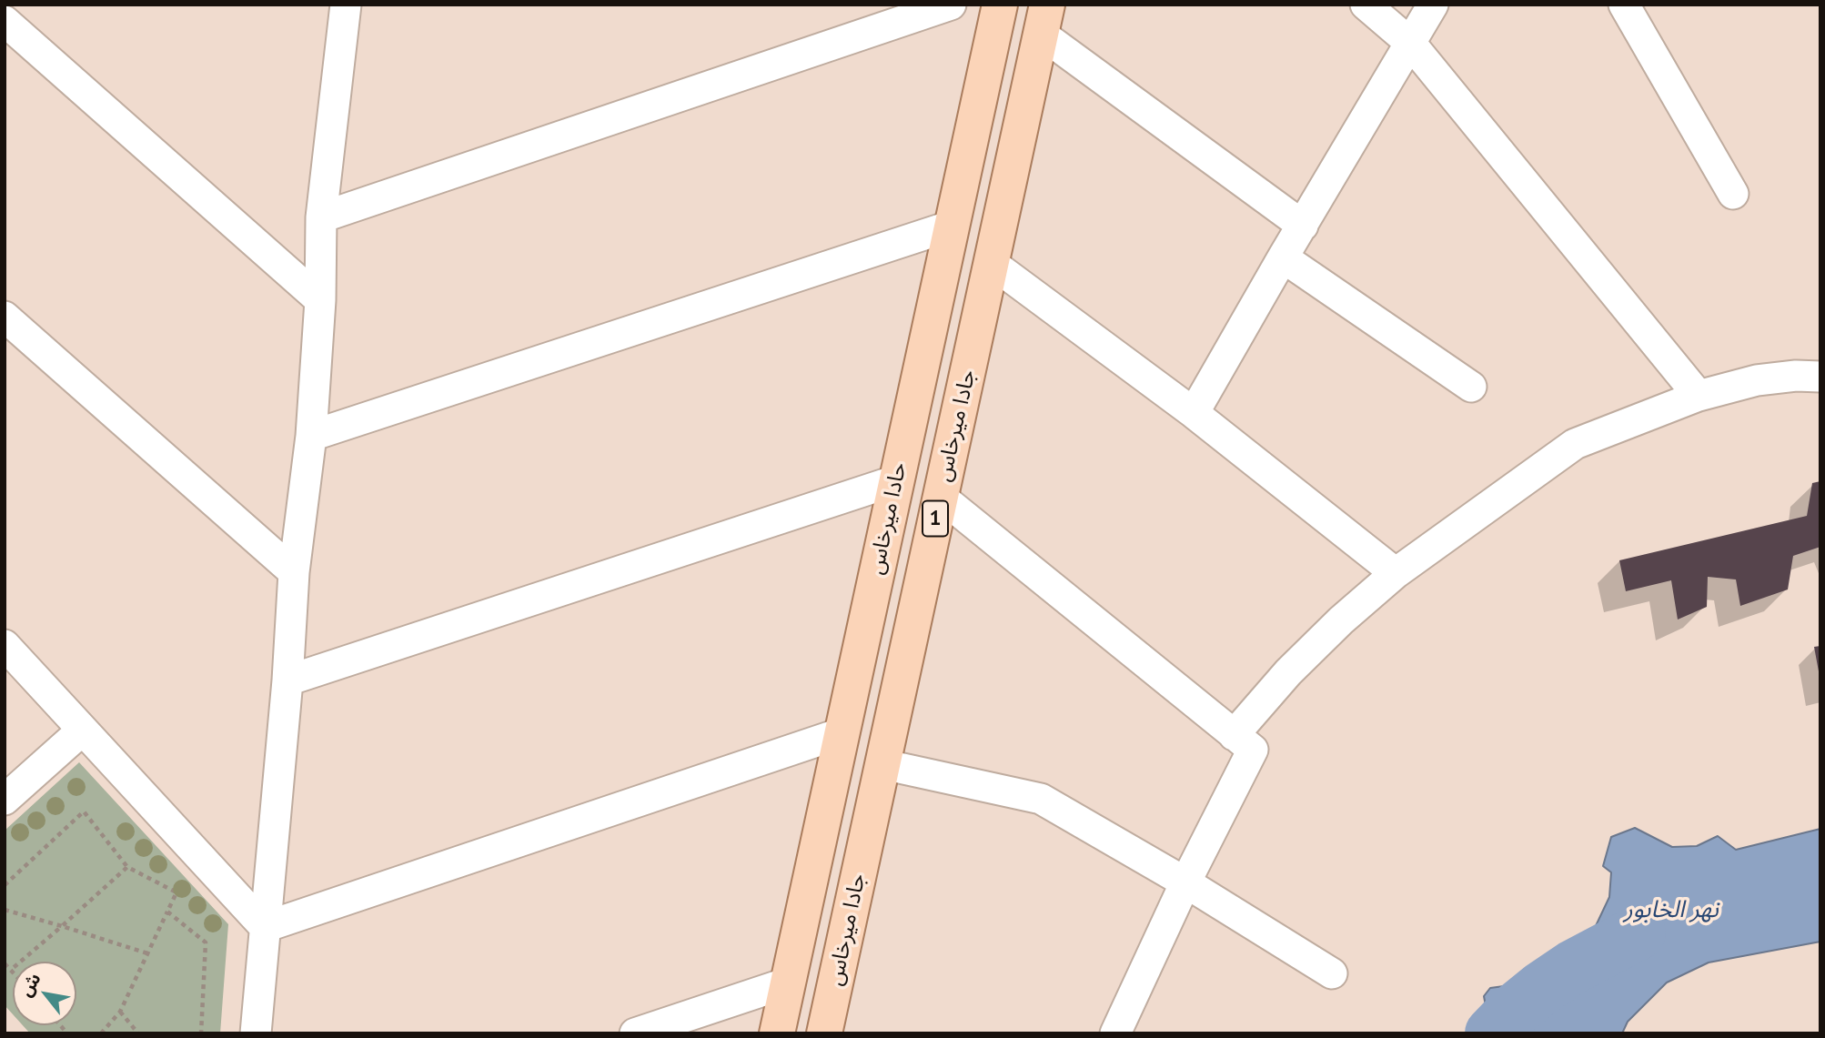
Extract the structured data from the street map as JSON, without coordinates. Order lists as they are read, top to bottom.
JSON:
{
  "streets": {
    "main road": ["جادا ميرخاس", "حادا ميرخاس", "1"]
  },
  "water": ["نهر الخابور"],
  "north": "top left"
}
